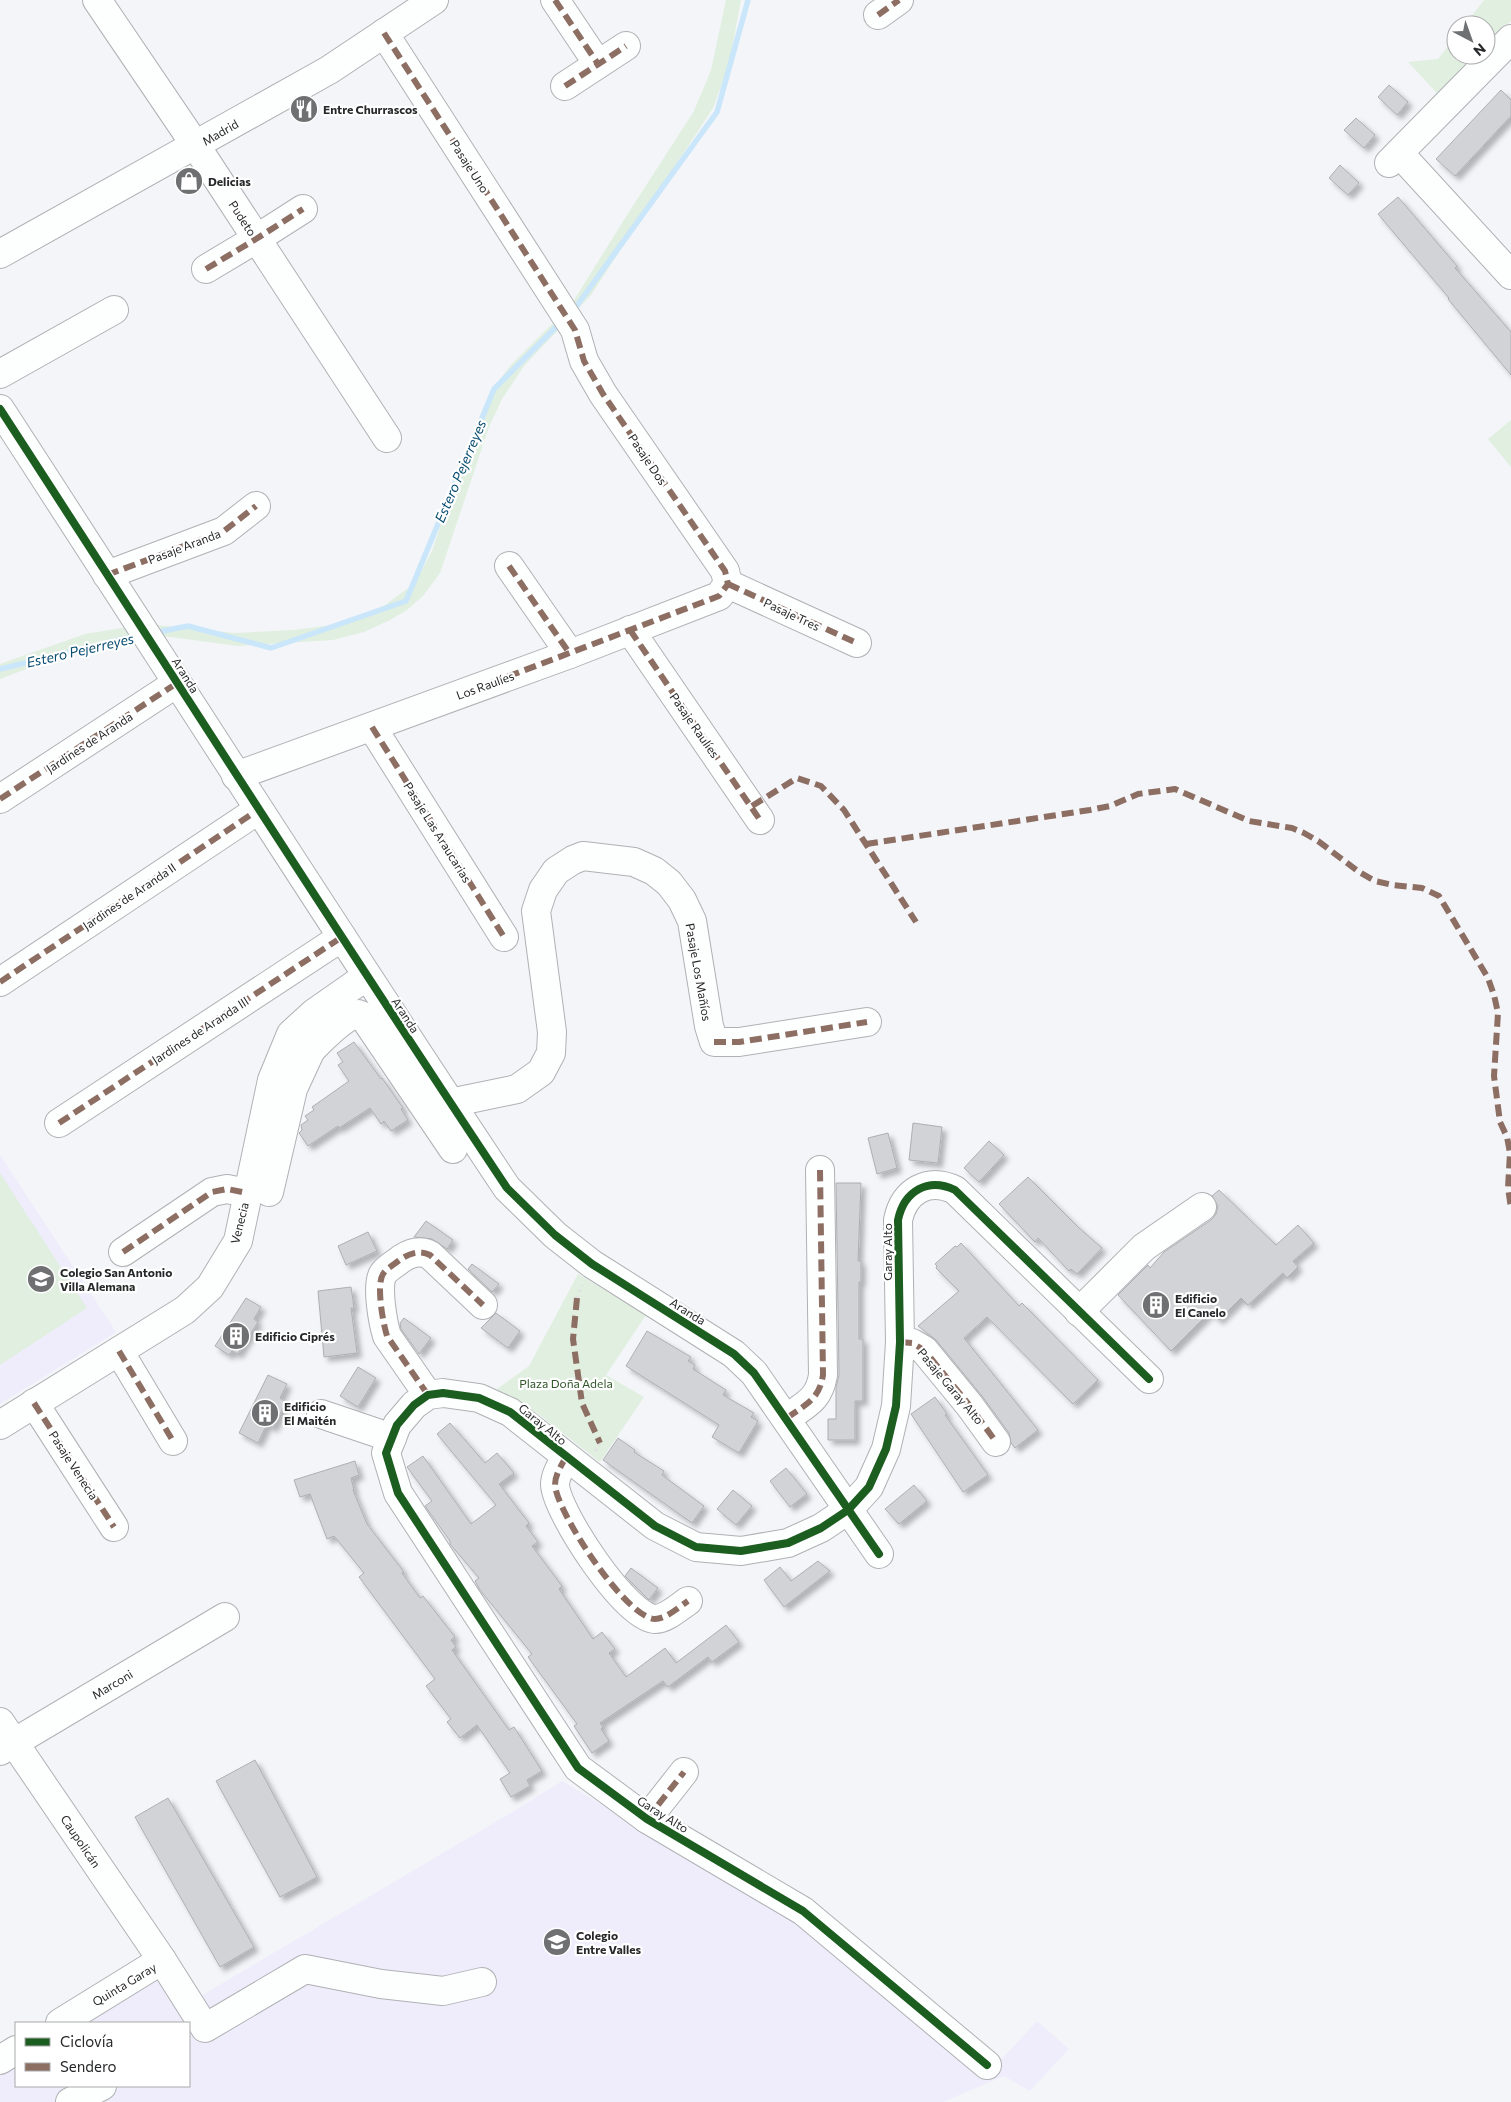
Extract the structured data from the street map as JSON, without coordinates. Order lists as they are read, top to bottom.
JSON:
{
  "streets": {
    "street": [
      "Madrid",
      "Pasaje Uno",
      "Pudeto",
      "Pasaje Dos",
      "Pasaje Aranda",
      "Pasaje Tres",
      "Aranda",
      "Los Raulíes",
      "Pasaje Raulíes",
      "Jardines de Aranda",
      "Pasaje Las Araucarias",
      "Jardines de Aranda II",
      "Pasaje Los Mañíos",
      "Jardines de Aranda III",
      "Venecia",
      "Garay Alto",
      "Pasaje Garay Alto",
      "Pasaje Venecia",
      "Marconi",
      "Caupolicán",
      "Quinta Garay"
    ]
  },
  "crossings": [
    ["Madrid", "Pasaje Uno"],
    ["Madrid", "Pudeto"],
    ["Pasaje Uno", "Pasaje Dos"],
    ["Pasaje Dos", "Pasaje Tres"],
    ["Pasaje Dos", "Los Raulíes"],
    ["Pasaje Aranda", "Aranda"],
    ["Pasaje Tres", "Los Raulíes"],
    ["Aranda", "Los Raulíes"],
    ["Aranda", "Jardines de Aranda"],
    ["Aranda", "Jardines de Aranda II"],
    ["Aranda", "Pasaje Los Mañíos"],
    ["Aranda", "Jardines de Aranda III"],
    ["Aranda", "Venecia"],
    ["Aranda", "Garay Alto"],
    ["Los Raulíes", "Pasaje Raulíes"],
    ["Los Raulíes", "Pasaje Las Araucarias"],
    ["Venecia", "Pasaje Venecia"],
    ["Garay Alto", "Pasaje Garay Alto"],
    ["Marconi", "Caupolicán"],
    ["Caupolicán", "Quinta Garay"]
  ],
  "water": ["Estero Pejerreyes"],
  "parks": ["Plaza Doña Adela"],
  "places": {
    "restaurant": ["Entre Churrascos"],
    "shop": ["Delicias"],
    "school or university": ["Colegio San Antonio Villa Alemana", "Colegio Entre Valles"],
    "building": ["Edificio El Canelo", "Edificio Ciprés", "Edificio El Maitén"]
  },
  "legend": ["Ciclovía", "Sendero"],
  "north": "bottom right"
}
